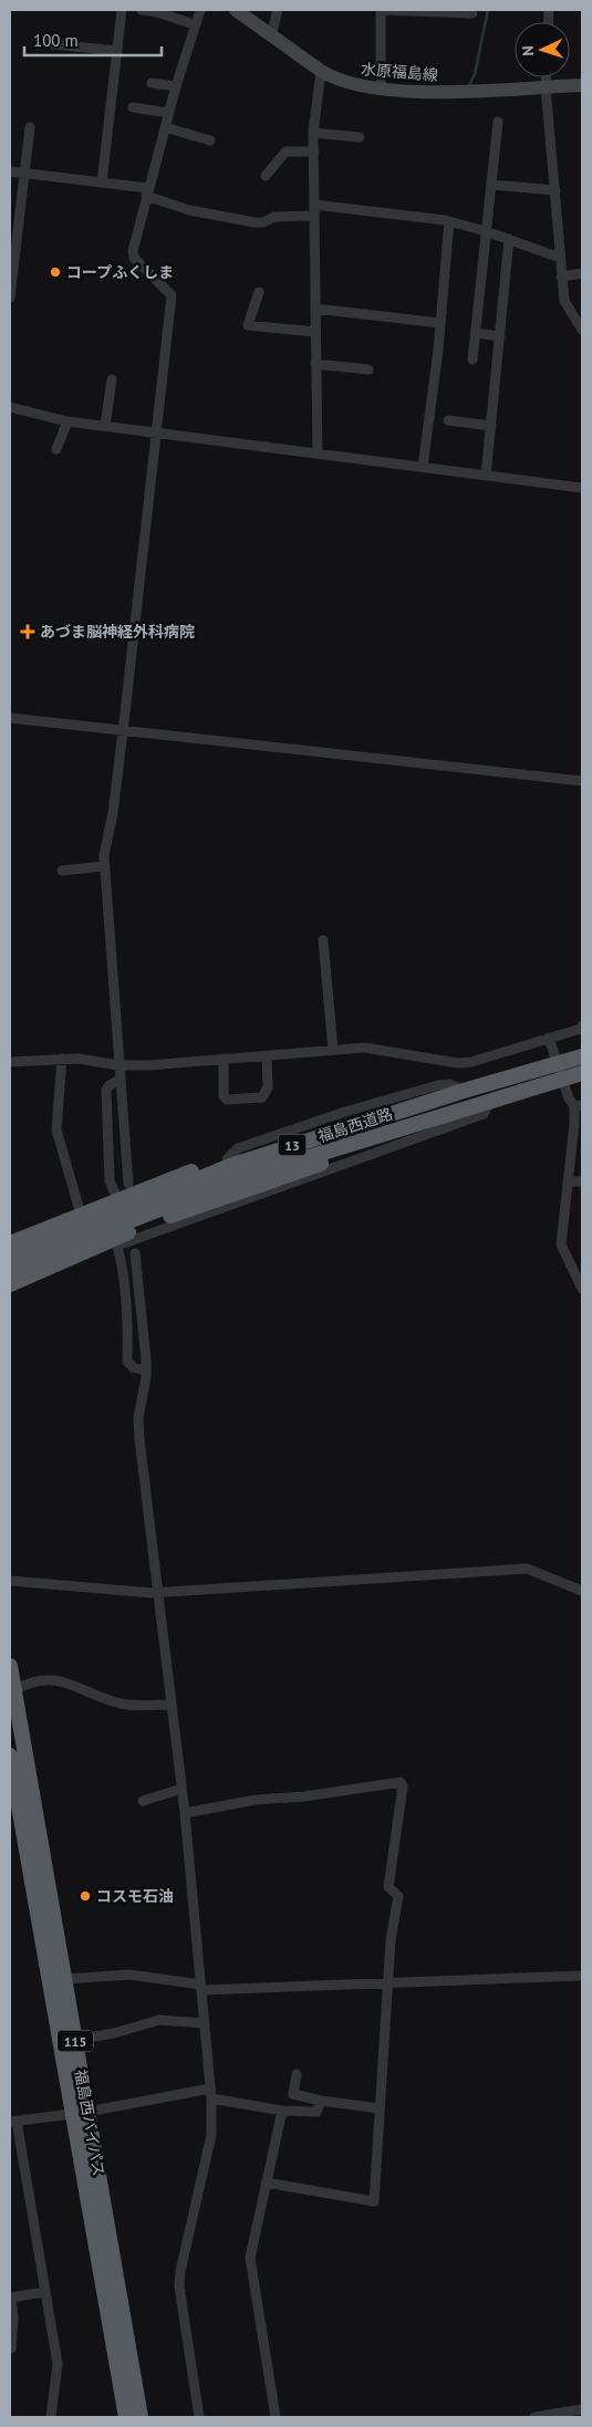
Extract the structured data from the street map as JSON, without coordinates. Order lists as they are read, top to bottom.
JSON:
{
  "streets": {
    "highway": [
      "福島西道路",
      "13",
      "115",
      "福島西バイパス"
    ],
    "main road": ["水原福島線"]
  },
  "places": {
    "other": ["コープふくしま", "コスモ石油"],
    "health": ["あづま脳神経外科病院"]
  },
  "scale_bar": "100 m",
  "north": "left"
}
